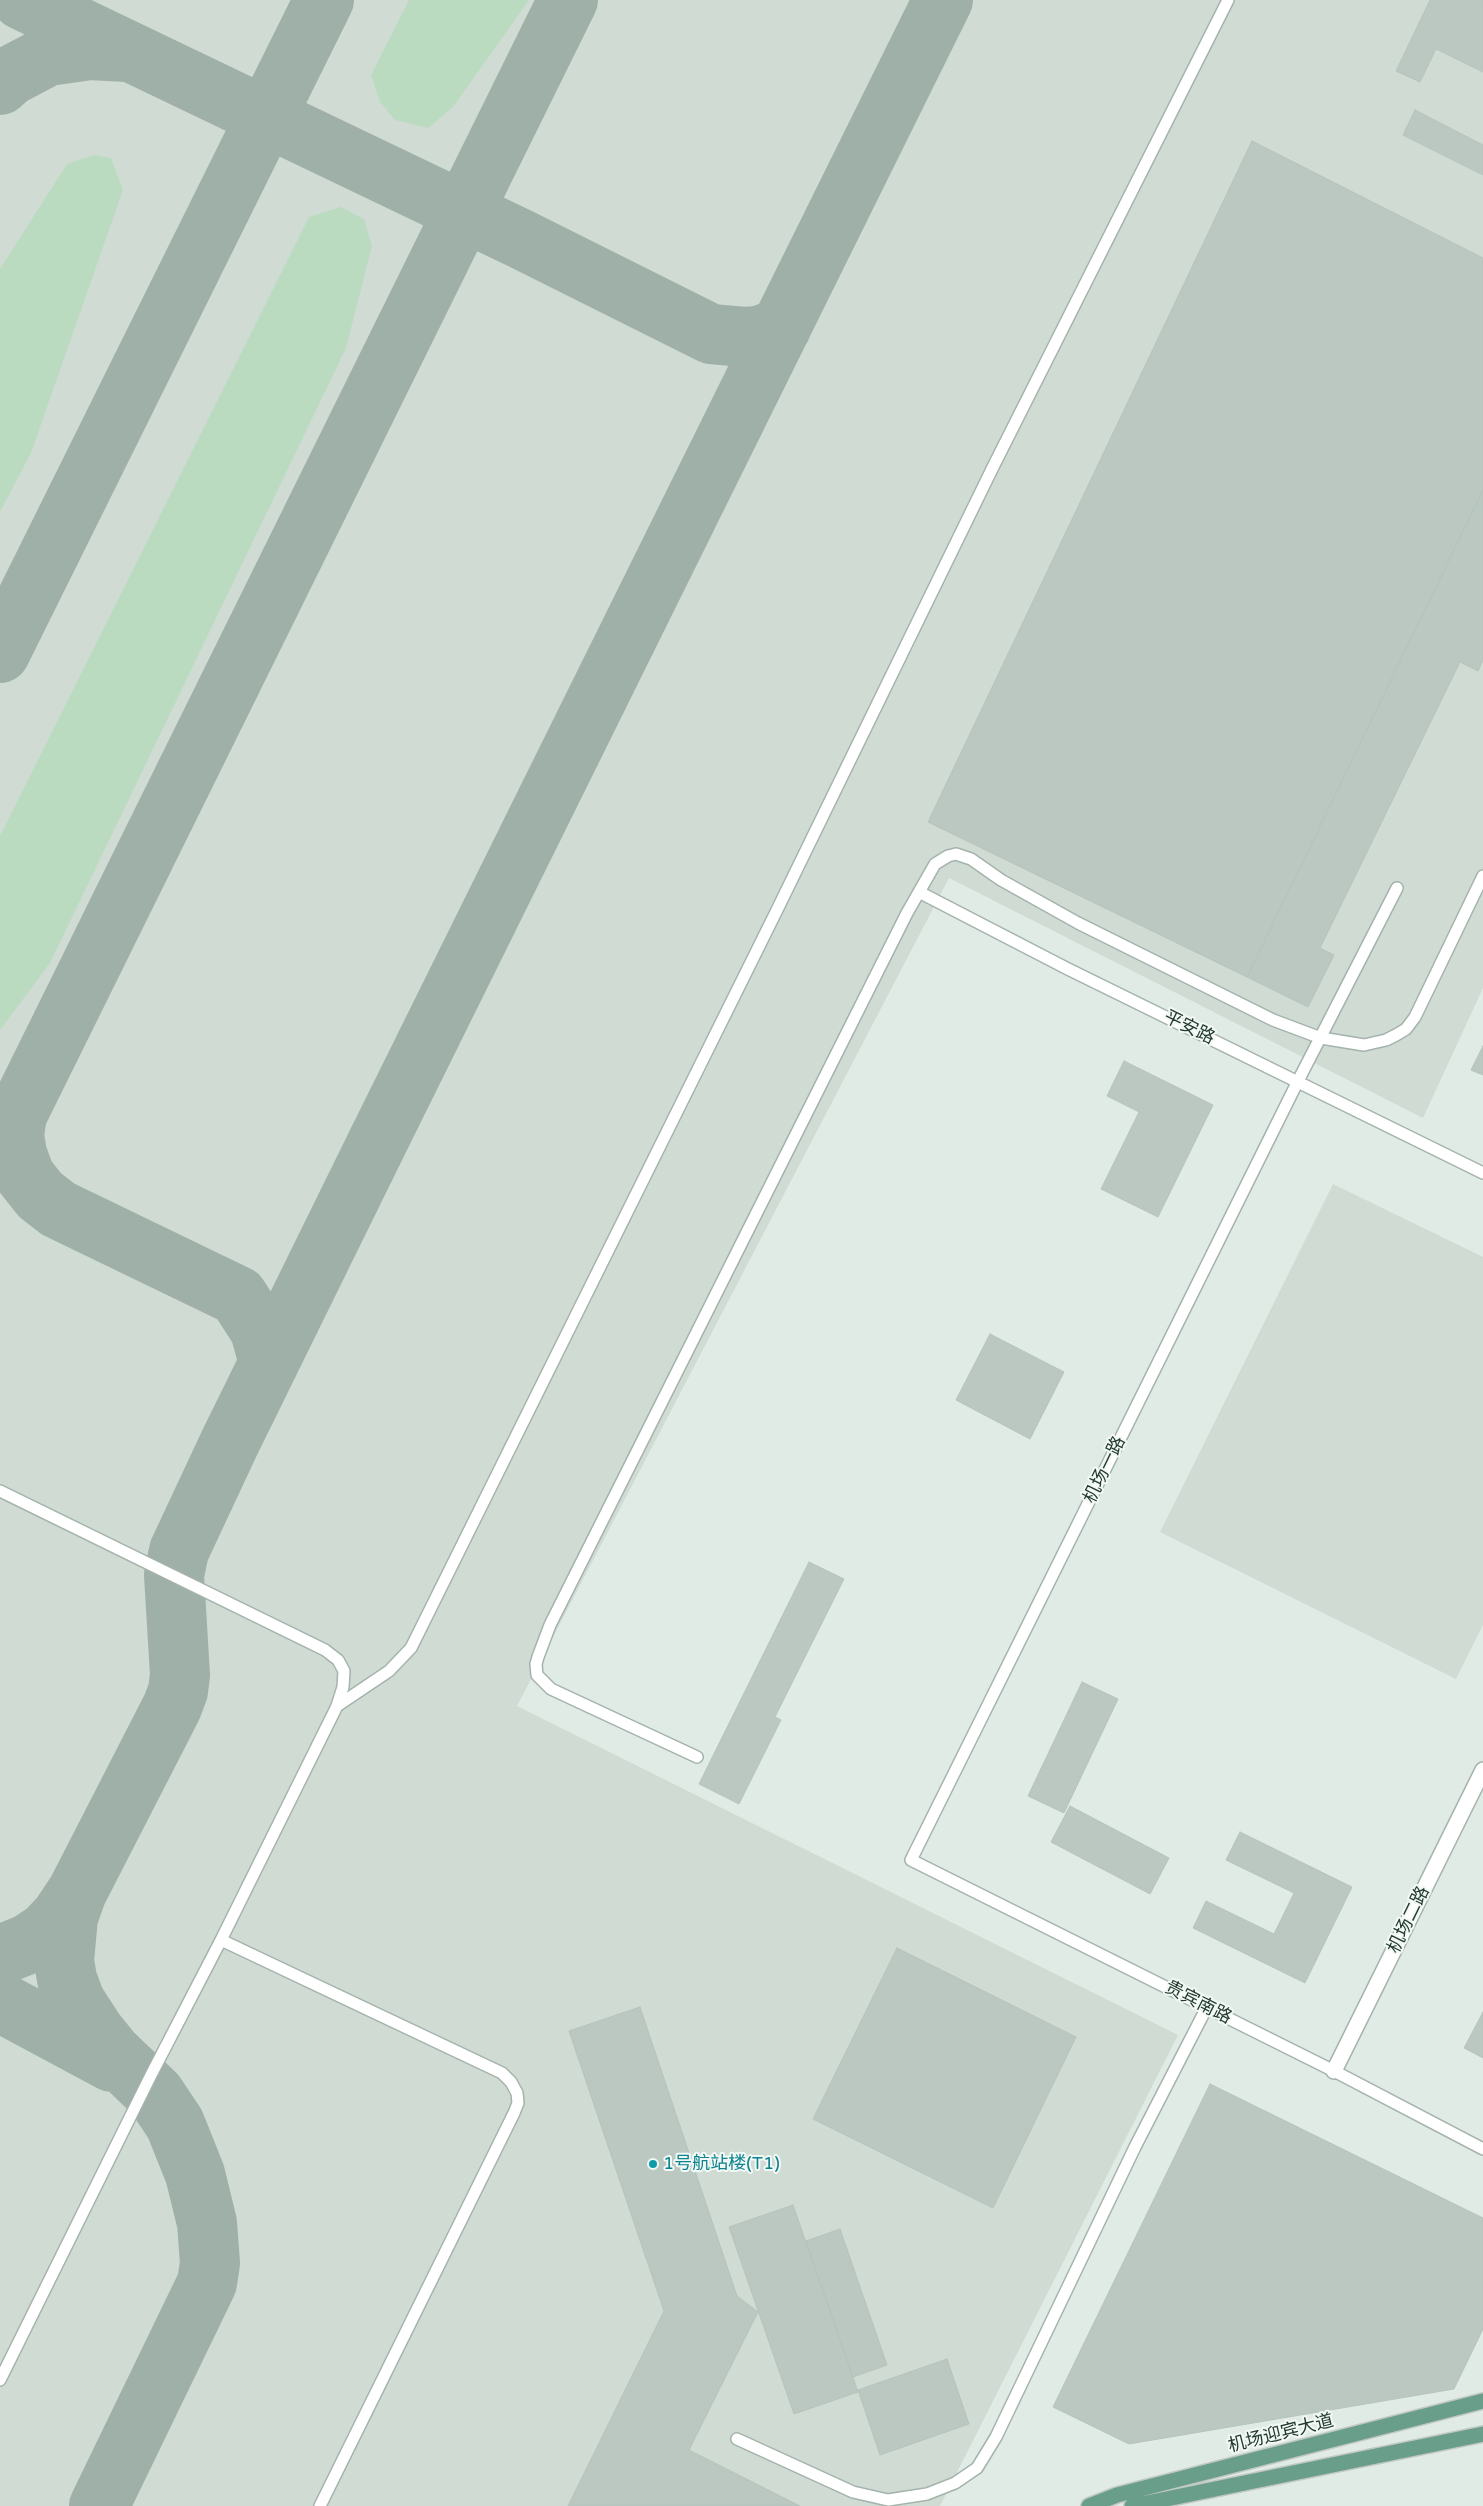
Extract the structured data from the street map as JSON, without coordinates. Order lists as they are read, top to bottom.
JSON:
{
  "streets": {
    "main road": ["机场迎宾大道"],
    "street": ["机场二路"],
    "lane": ["平安路", "机场一路", "贵宾南路"]
  },
  "crossings": [
    ["平安路", "机场一路"],
    ["机场一路", "贵宾南路"],
    ["机场二路", "贵宾南路"]
  ],
  "places": ["1号航站楼(T1)"]
}
